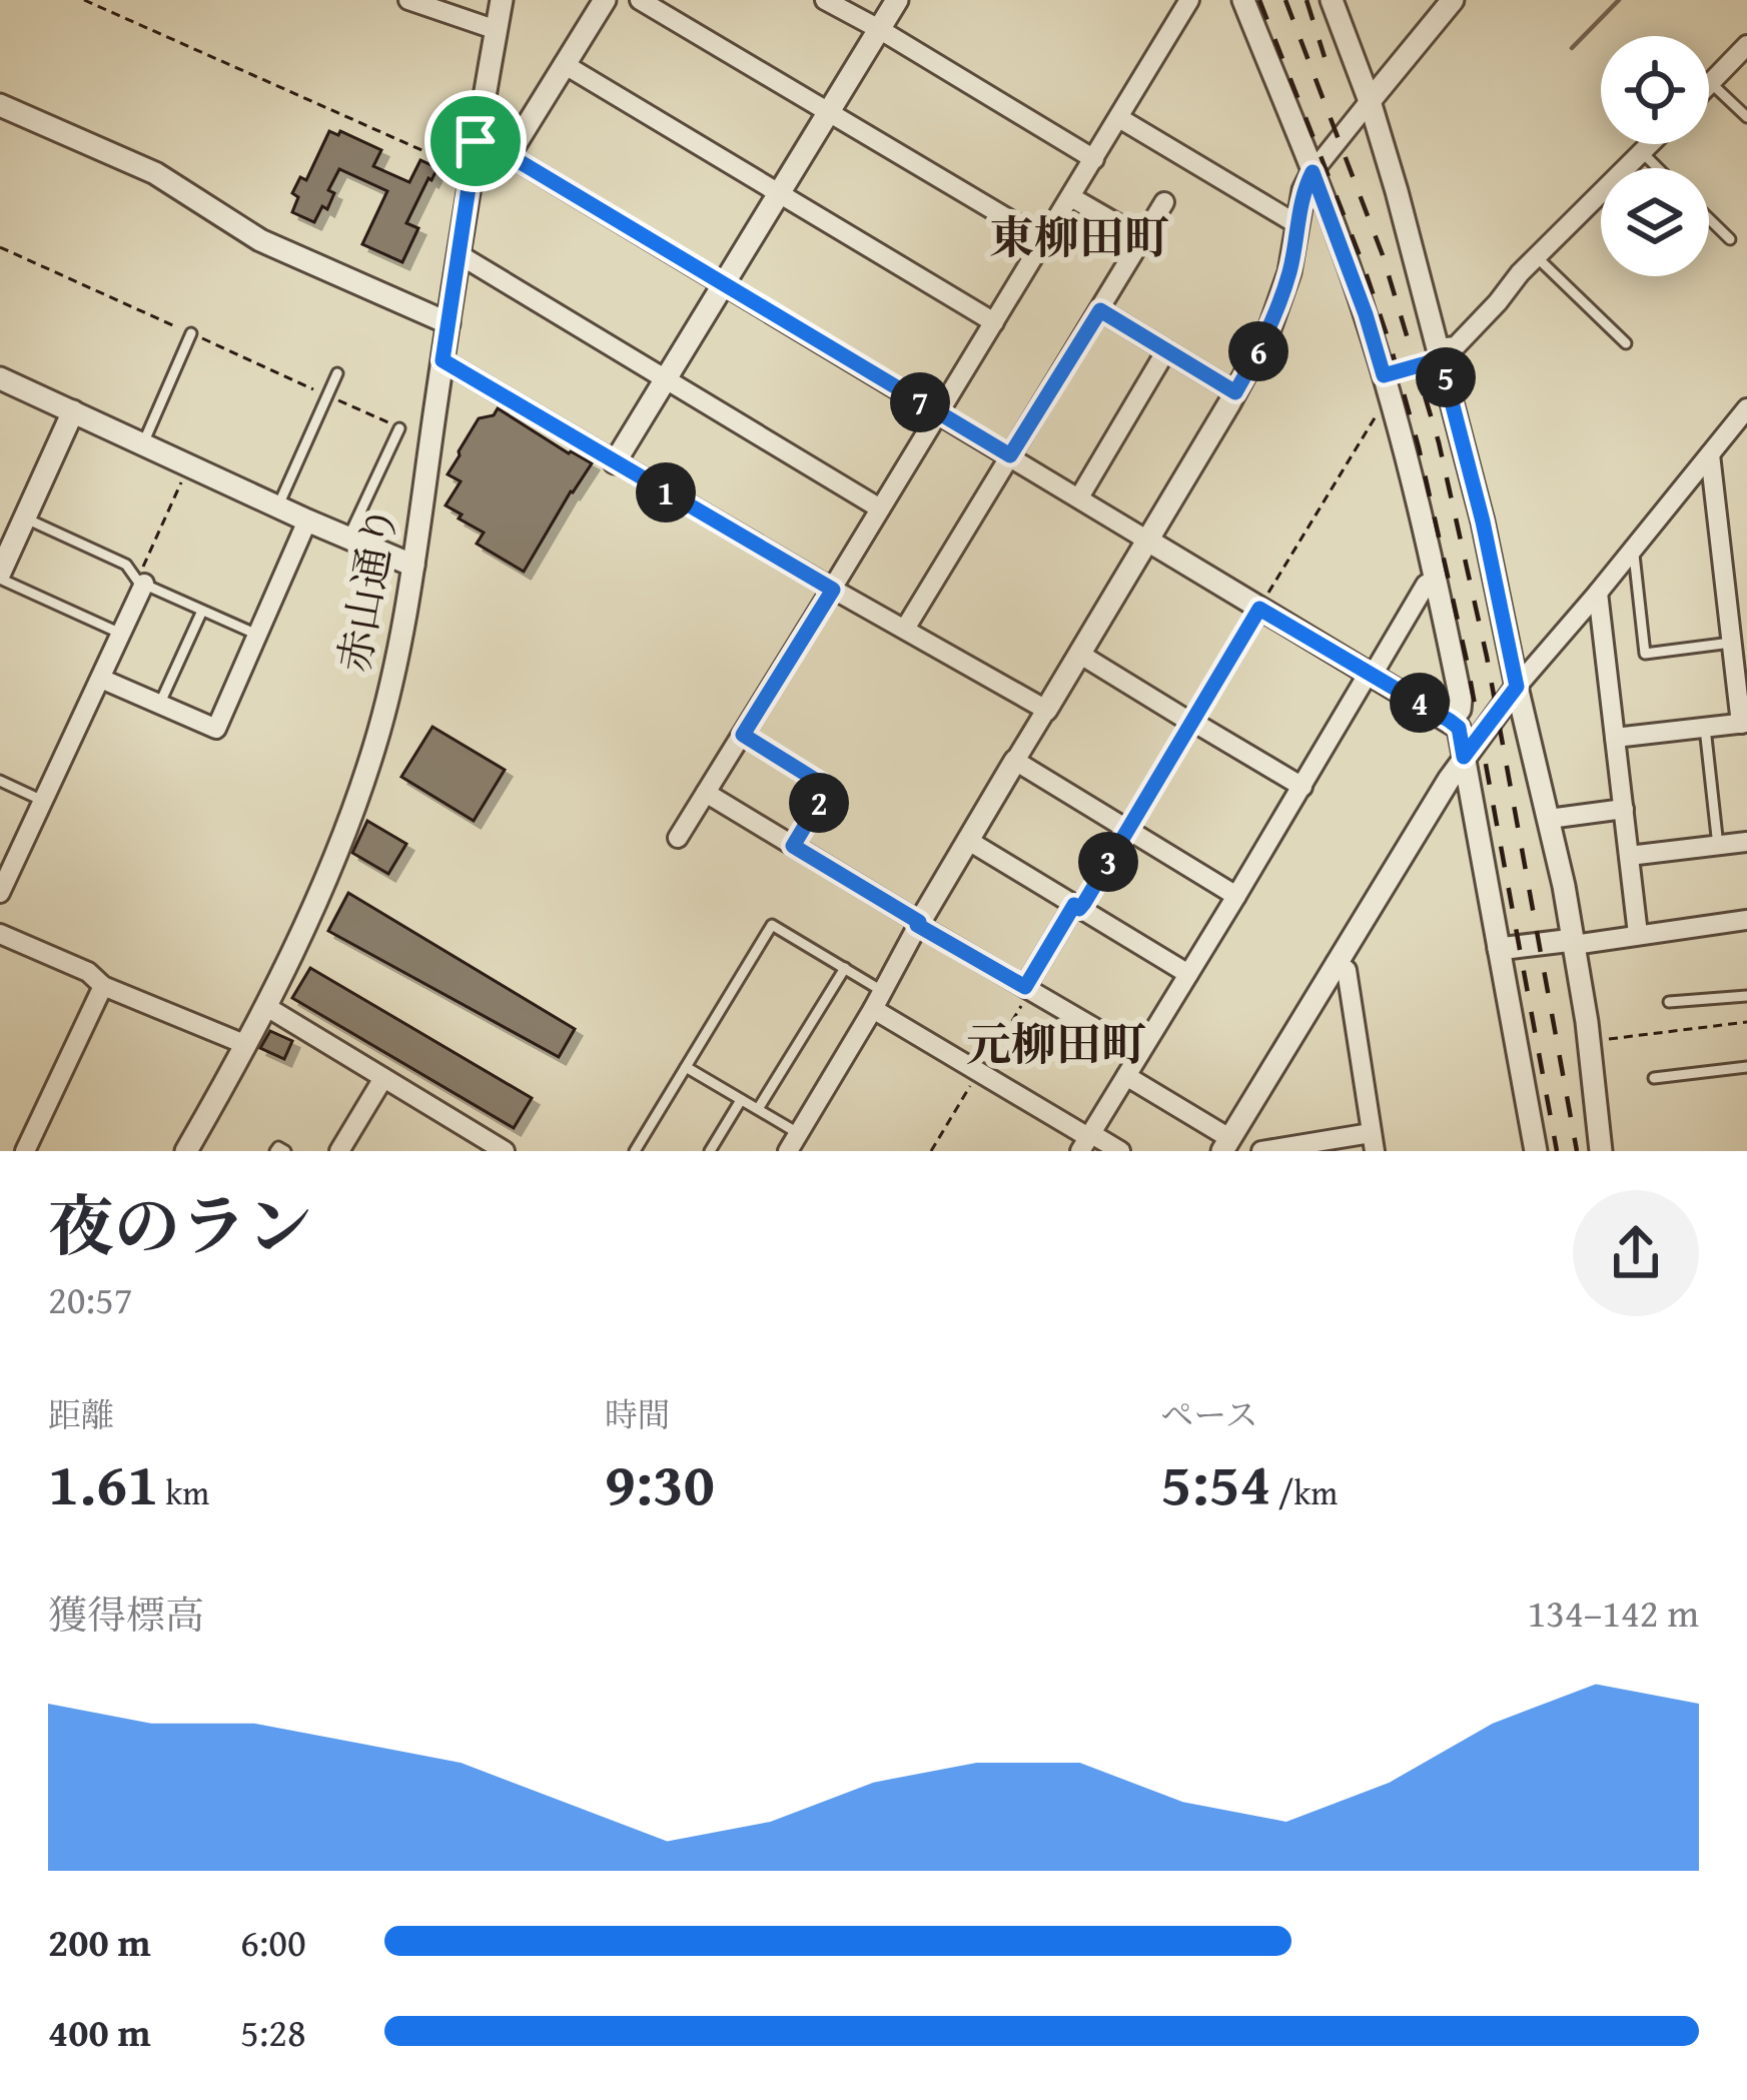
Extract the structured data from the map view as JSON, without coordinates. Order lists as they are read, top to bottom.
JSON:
{
  "streets": {
    "street": ["赤山通り"]
  },
  "districts": ["東柳田町", "元柳田町"],
  "page": {
    "pins": [
      "6",
      "5",
      "7",
      "1",
      "4",
      "2",
      "3"
    ],
    "heading": ["夜のラン", "20:57"],
    "stats": [
      ["距離", "1.61 km"],
      ["時間", "9:30"],
      ["ペース", "5:54 /km"]
    ],
    "chart": ["獲得標高", "134–142 m"],
    "list": [
      {
        "name": "200 m",
        "note": "6:00"
      },
      {
        "name": "400 m",
        "note": "5:28"
      }
    ]
  }
}
